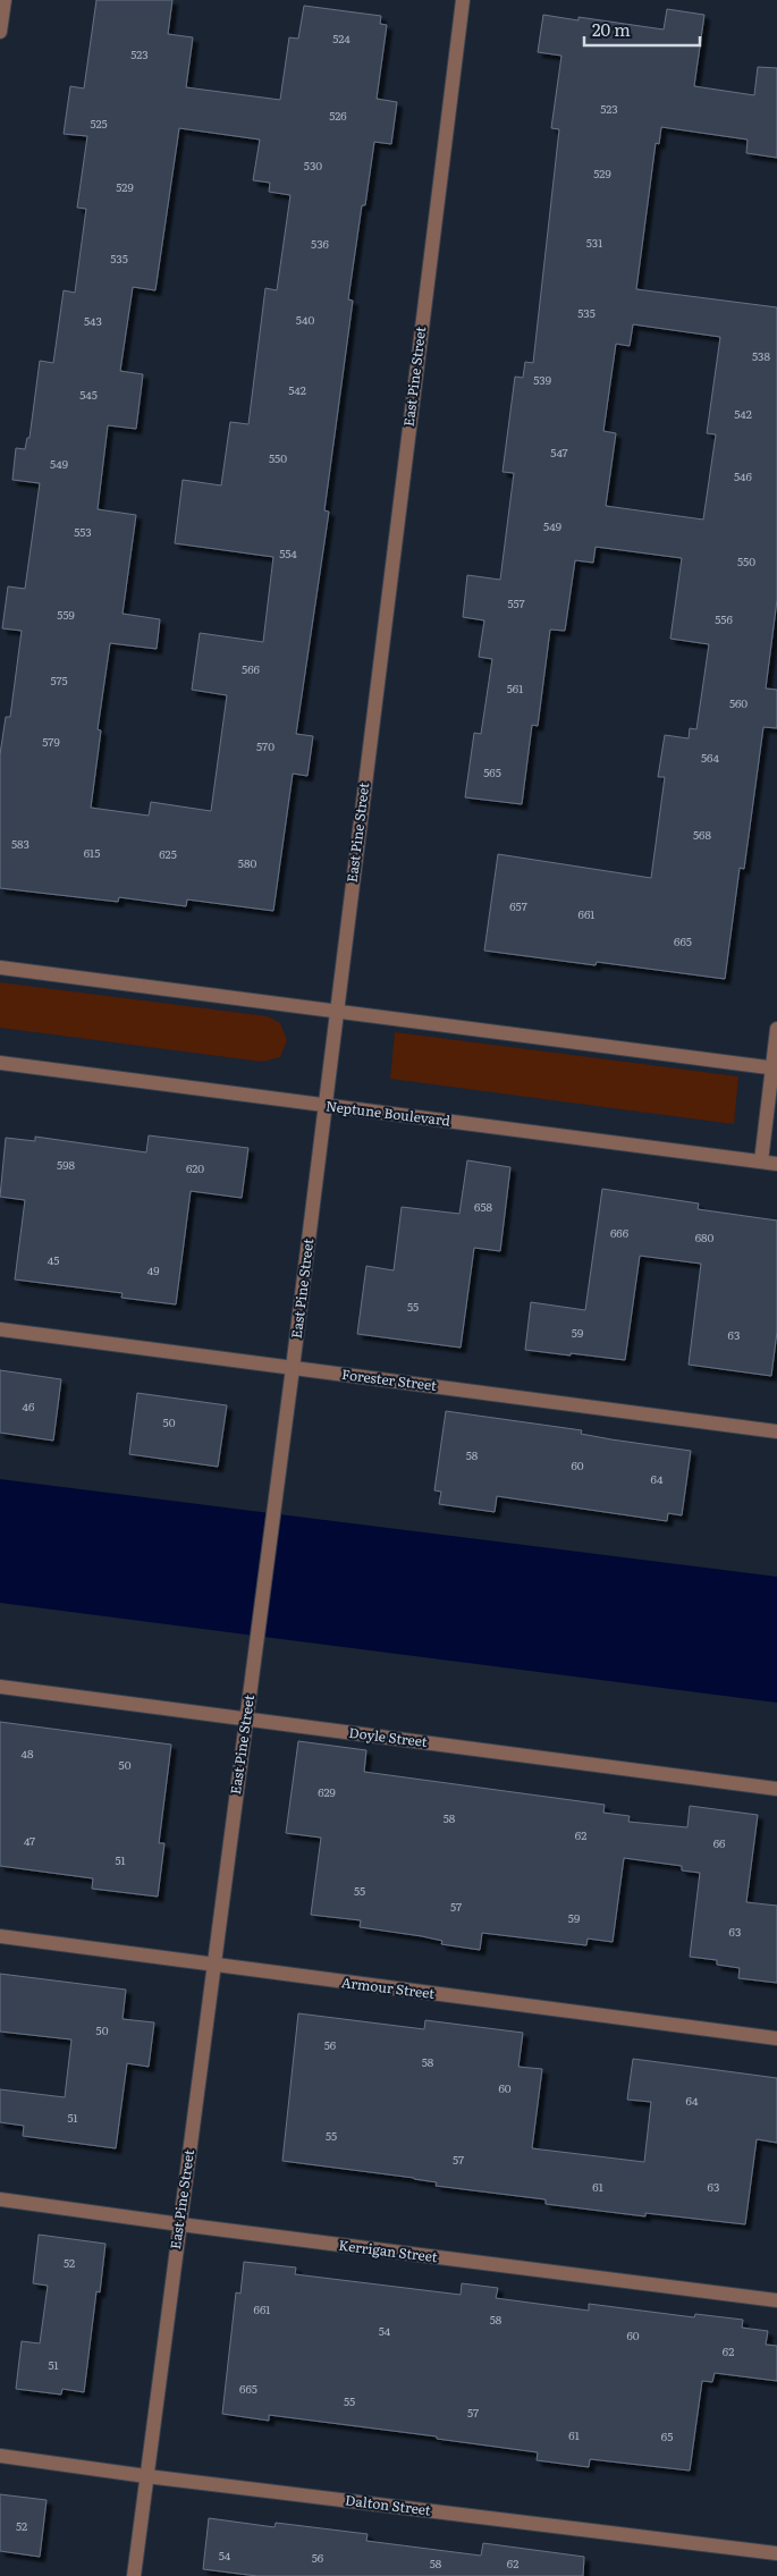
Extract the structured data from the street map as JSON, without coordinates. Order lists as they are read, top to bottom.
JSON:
{
  "streets": {
    "street": [
      "East Pine Street",
      "Neptune Boulevard",
      "Forester Street",
      "Doyle Street",
      "Armour Street",
      "Kerrigan Street",
      "Dalton Street"
    ]
  },
  "crossings": [
    ["East Pine Street", "Neptune Boulevard"],
    ["East Pine Street", "Forester Street"],
    ["East Pine Street", "Doyle Street"],
    ["East Pine Street", "Armour Street"],
    ["East Pine Street", "Kerrigan Street"],
    ["East Pine Street", "Dalton Street"]
  ],
  "house_numbers": [
    "524",
    "523",
    "523",
    "526",
    "525",
    "530",
    "529",
    "529",
    "531",
    "536",
    "535",
    "535",
    "540",
    "543",
    "538",
    "539",
    "542",
    "545",
    "542",
    "547",
    "550",
    "549",
    "546",
    "549",
    "553",
    "554",
    "550",
    "557",
    "559",
    "556",
    "566",
    "575",
    "561",
    "560",
    "579",
    "570",
    "564",
    "565",
    "568",
    "583",
    "615",
    "625",
    "580",
    "657",
    "661",
    "665",
    "598",
    "620",
    "658",
    "666",
    "680",
    "45",
    "49",
    "55",
    "59",
    "63",
    "46",
    "50",
    "58",
    "60",
    "64",
    "48",
    "50",
    "629",
    "58",
    "62",
    "47",
    "66",
    "51",
    "55",
    "57",
    "59",
    "63",
    "50",
    "56",
    "58",
    "60",
    "64",
    "51",
    "55",
    "57",
    "61",
    "63",
    "52",
    "661",
    "58",
    "54",
    "60",
    "62",
    "51",
    "665",
    "55",
    "57",
    "61",
    "65",
    "52",
    "54",
    "56",
    "58",
    "62"
  ],
  "scale_bar": "20 m"
}
